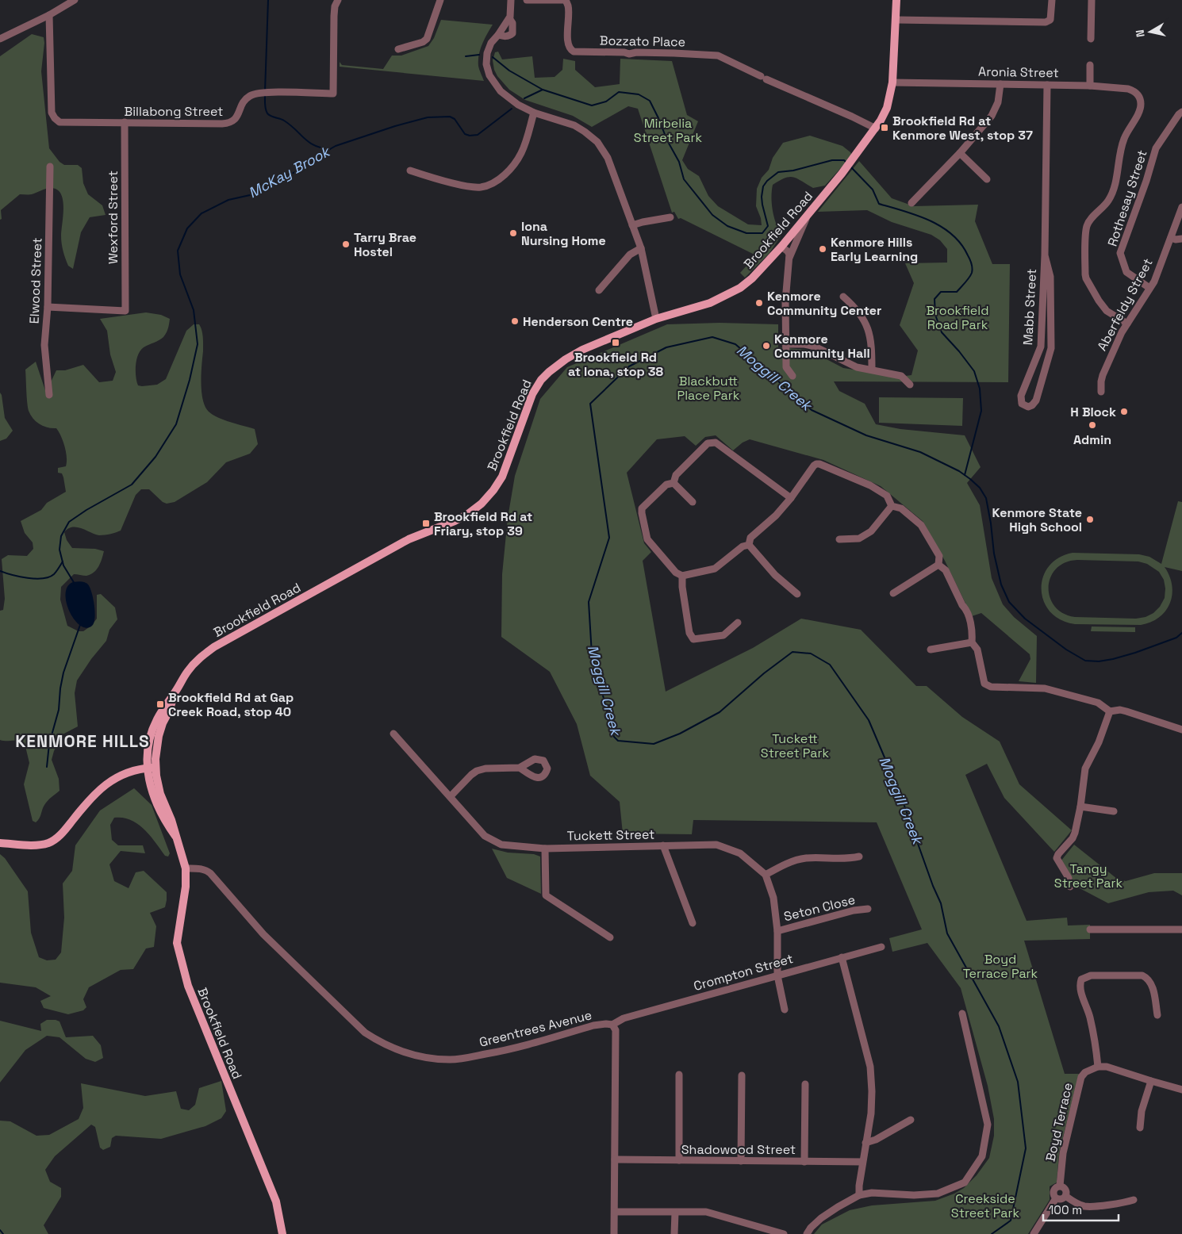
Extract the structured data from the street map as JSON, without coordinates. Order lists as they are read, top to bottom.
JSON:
{
  "streets": {
    "main road": ["Brookfield Road"],
    "street": [
      "Bozzato Place",
      "Aronia Street",
      "Billabong Street",
      "Rothesay Street",
      "Wexford Street",
      "Elwood Street",
      "Aberfeldy Street",
      "Mabb Street",
      "Tuckett Street",
      "Seton Close",
      "Crompton Street",
      "Greentrees Avenue",
      "Boyd Terrace",
      "Shadowood Street"
    ]
  },
  "crossings": [
    ["Bozzato Place", "Brookfield Road"],
    ["Aronia Street", "Brookfield Road"],
    ["Aronia Street", "Aberfeldy Street"],
    ["Aronia Street", "Mabb Street"],
    ["Billabong Street", "Wexford Street"],
    ["Rothesay Street", "Aberfeldy Street"],
    ["Wexford Street", "Elwood Street"],
    ["Brookfield Road", "Greentrees Avenue"],
    ["Crompton Street", "Greentrees Avenue"]
  ],
  "districts": ["KENMORE HILLS"],
  "water": ["McKay Brook", "Moggill Creek"],
  "parks": [
    "Mirbelia Street Park",
    "Brookfield Road Park",
    "Blackbutt Place Park",
    "Tuckett Street Park",
    "Tangy Street Park",
    "Boyd Terrace Park",
    "Creekside Street Park"
  ],
  "places": {
    "transit": [
      "Brookfield Rd at Kenmore West, stop 37",
      "Brookfield Rd at Iona, stop 38",
      "Brookfield Rd at Friary, stop 39",
      "Brookfield Rd at Gap Creek Road, stop 40"
    ],
    "other": [
      "Iona Nursing Home",
      "Tarry Brae Hostel",
      "Kenmore Hills Early Learning",
      "Kenmore Community Center",
      "Henderson Centre",
      "Kenmore Community Hall",
      "H Block",
      "Admin",
      "Kenmore State High School"
    ]
  },
  "scale_bar": "100 m",
  "north": "left"
}
